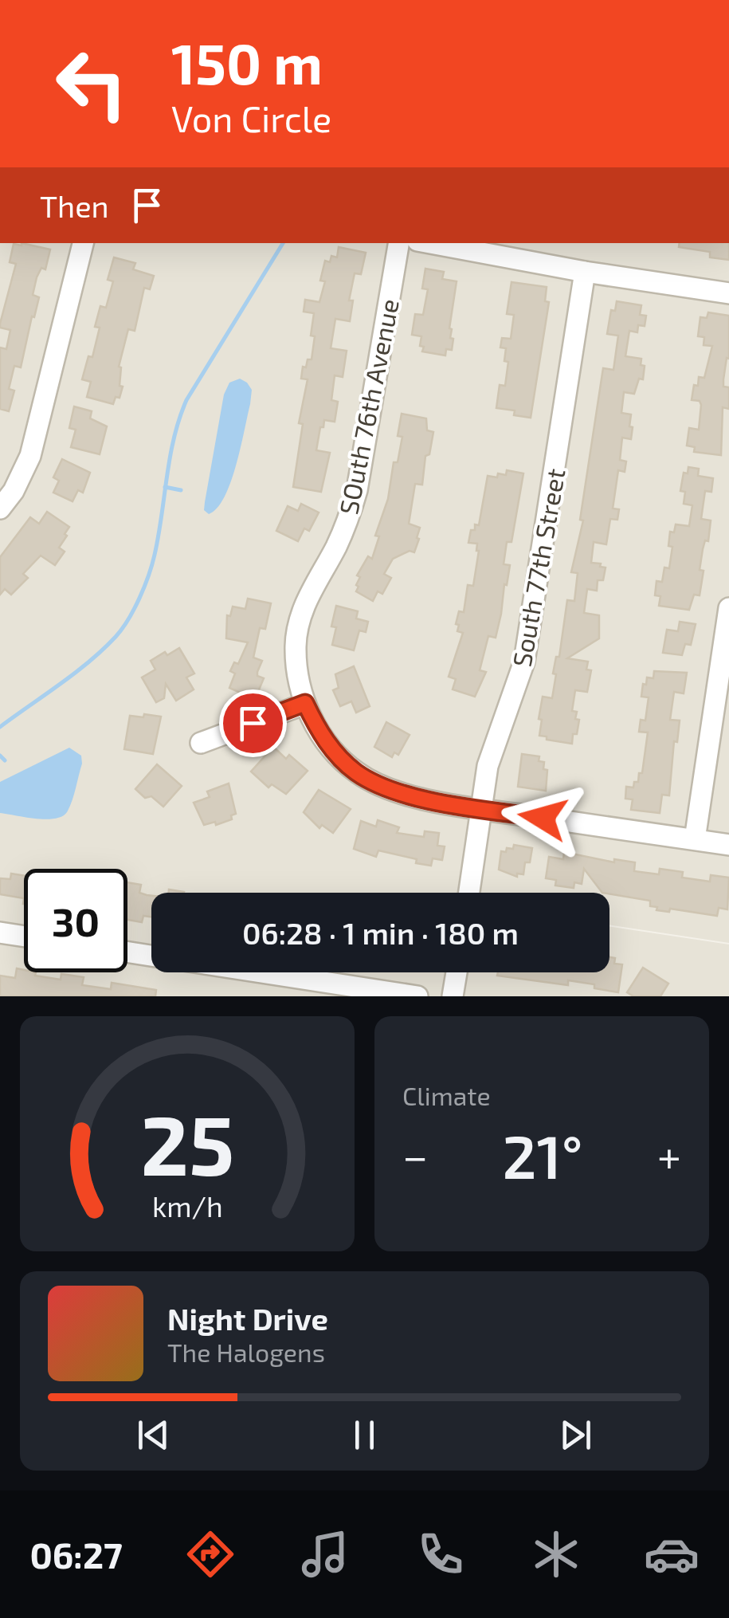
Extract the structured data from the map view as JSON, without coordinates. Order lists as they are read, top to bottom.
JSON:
{
  "streets": {
    "street": ["SOuth 76th Avenue", "South 77th Street"]
  },
  "crossings": [
    ["SOuth 76th Avenue", "South 77th Street"]
  ],
  "page": {
    "turn": ["150 m", "Von Circle"],
    "then": "Then",
    "limit": "30",
    "trip": "06:28 · 1 min · 180 m",
    "tile": "Climate",
    "heat": ["−", "21°", "+"],
    "song": ["Night Drive", "The Halogens"],
    "tabs": "06:27",
    "gauge": ["25", "km/h"]
  }
}
